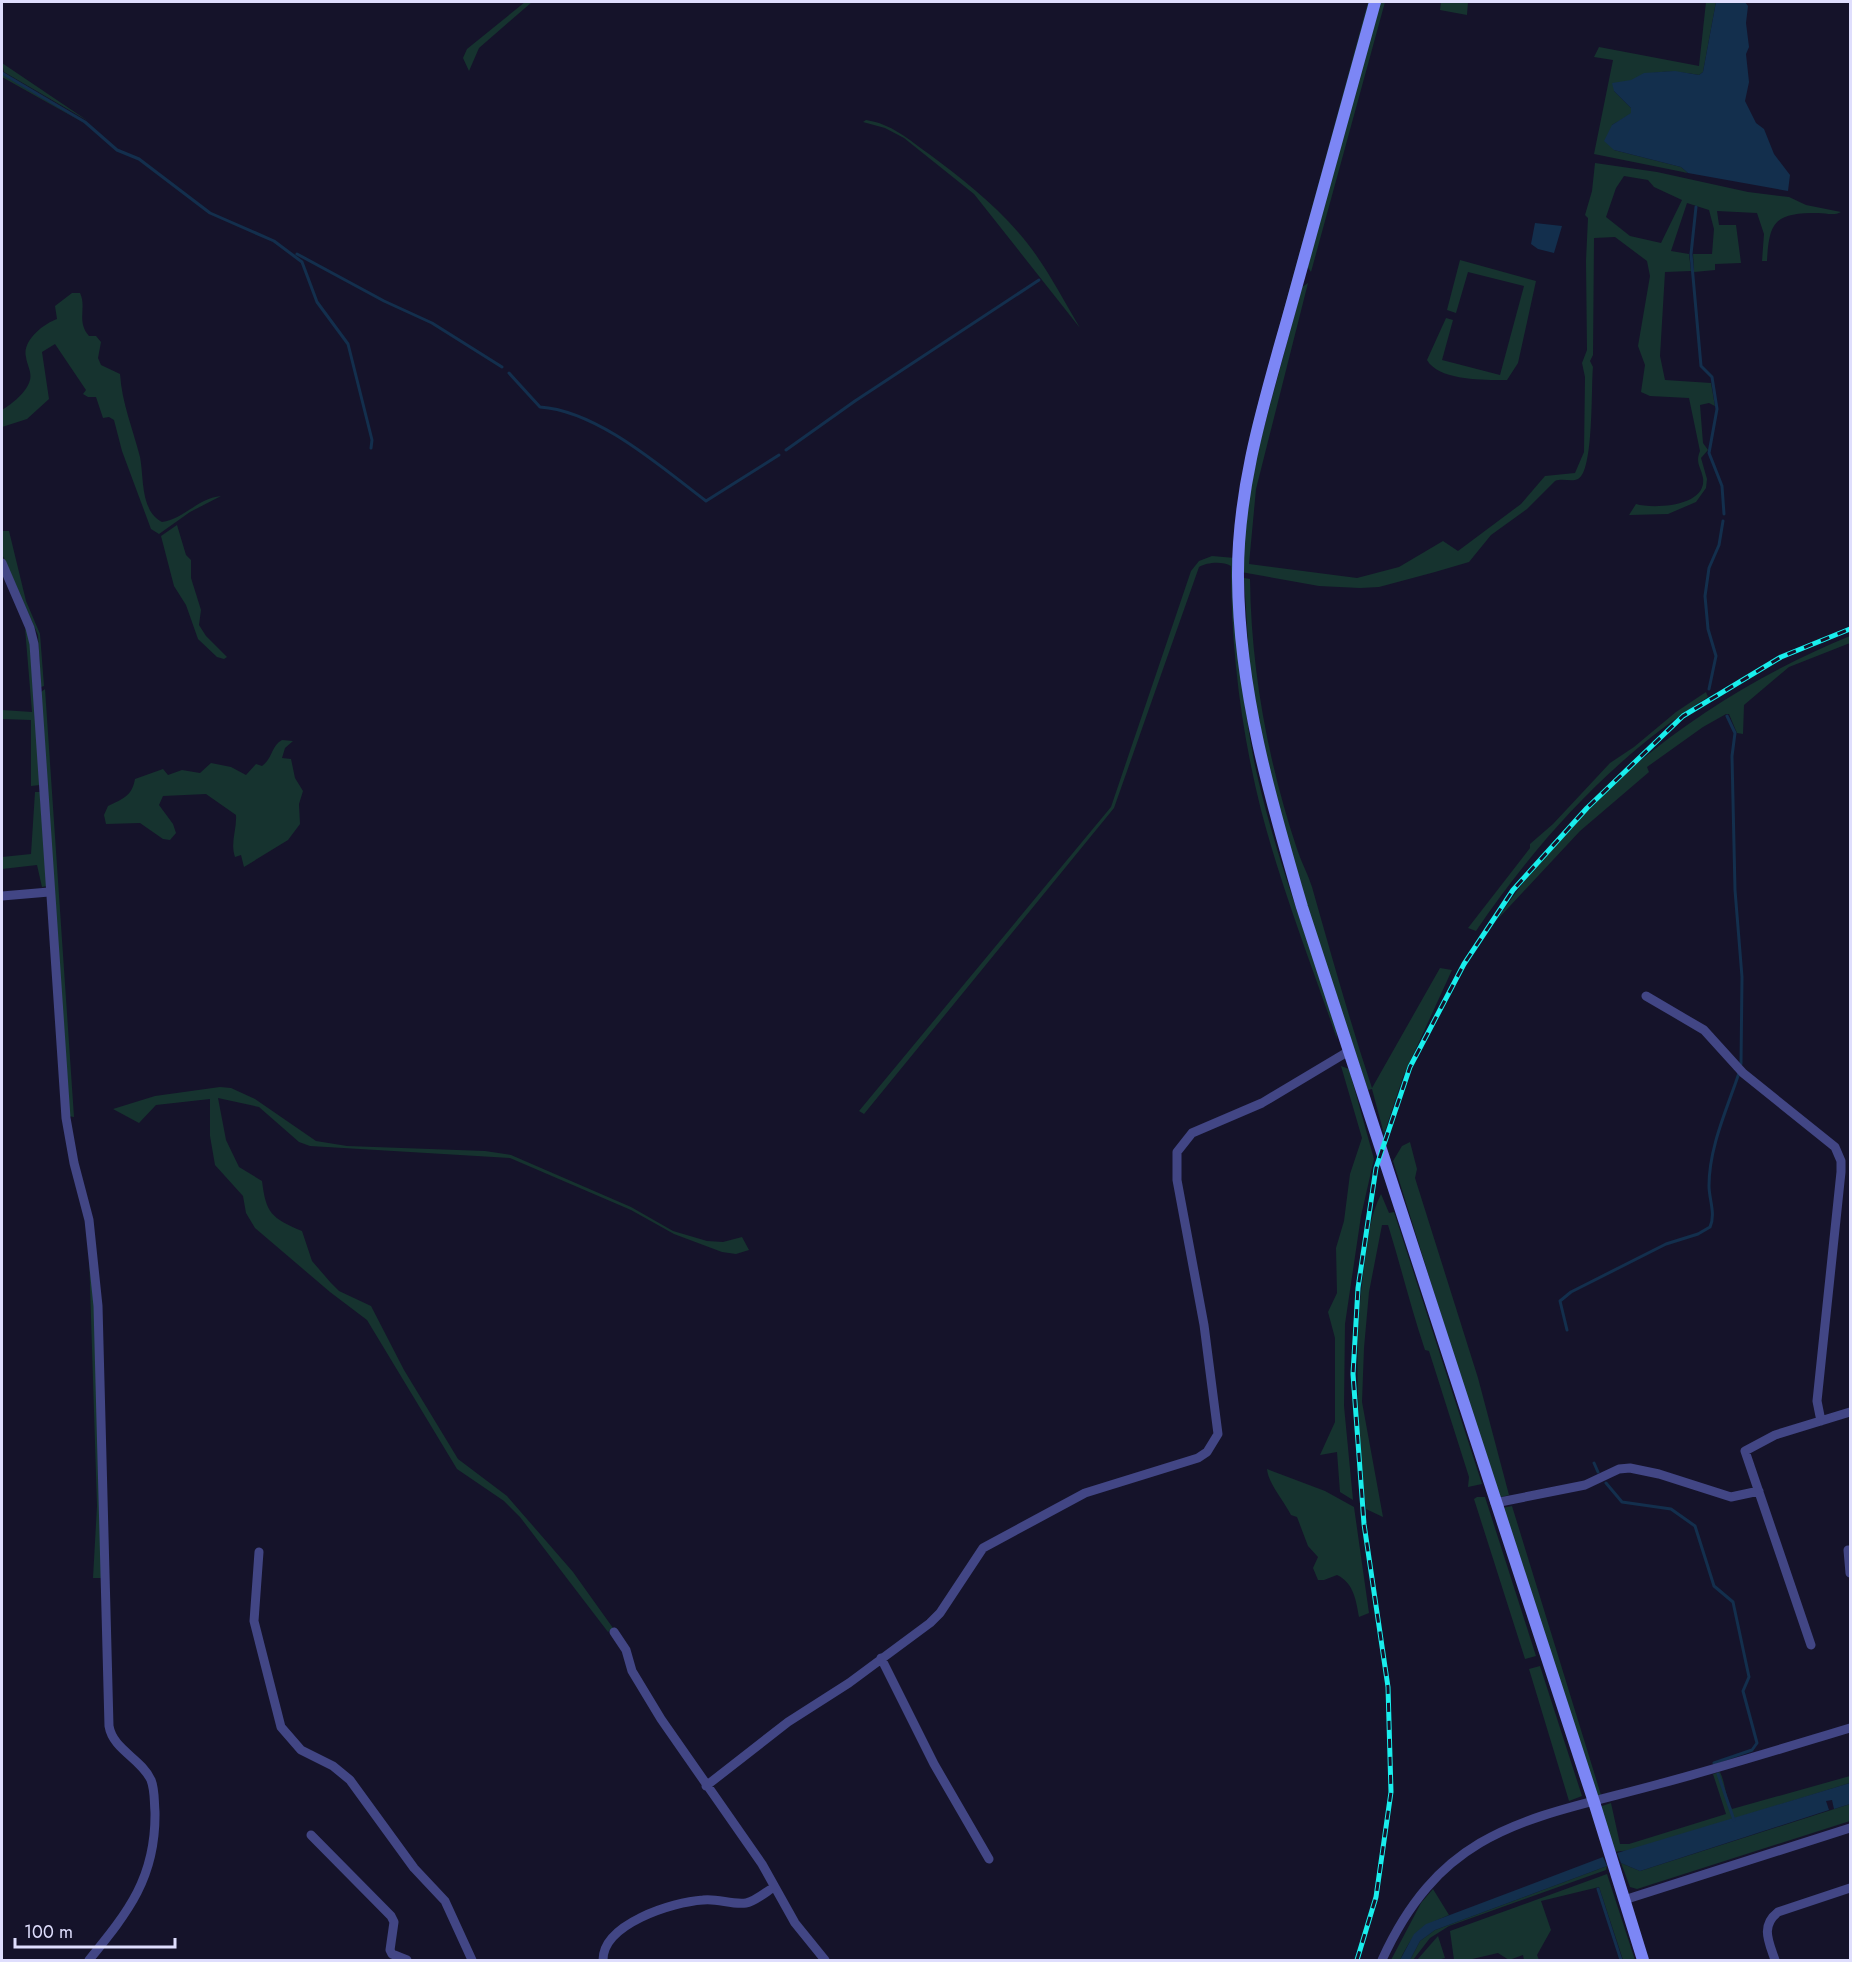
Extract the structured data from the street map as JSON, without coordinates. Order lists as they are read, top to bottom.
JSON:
{
  "scale_bar": "100 m"
}
